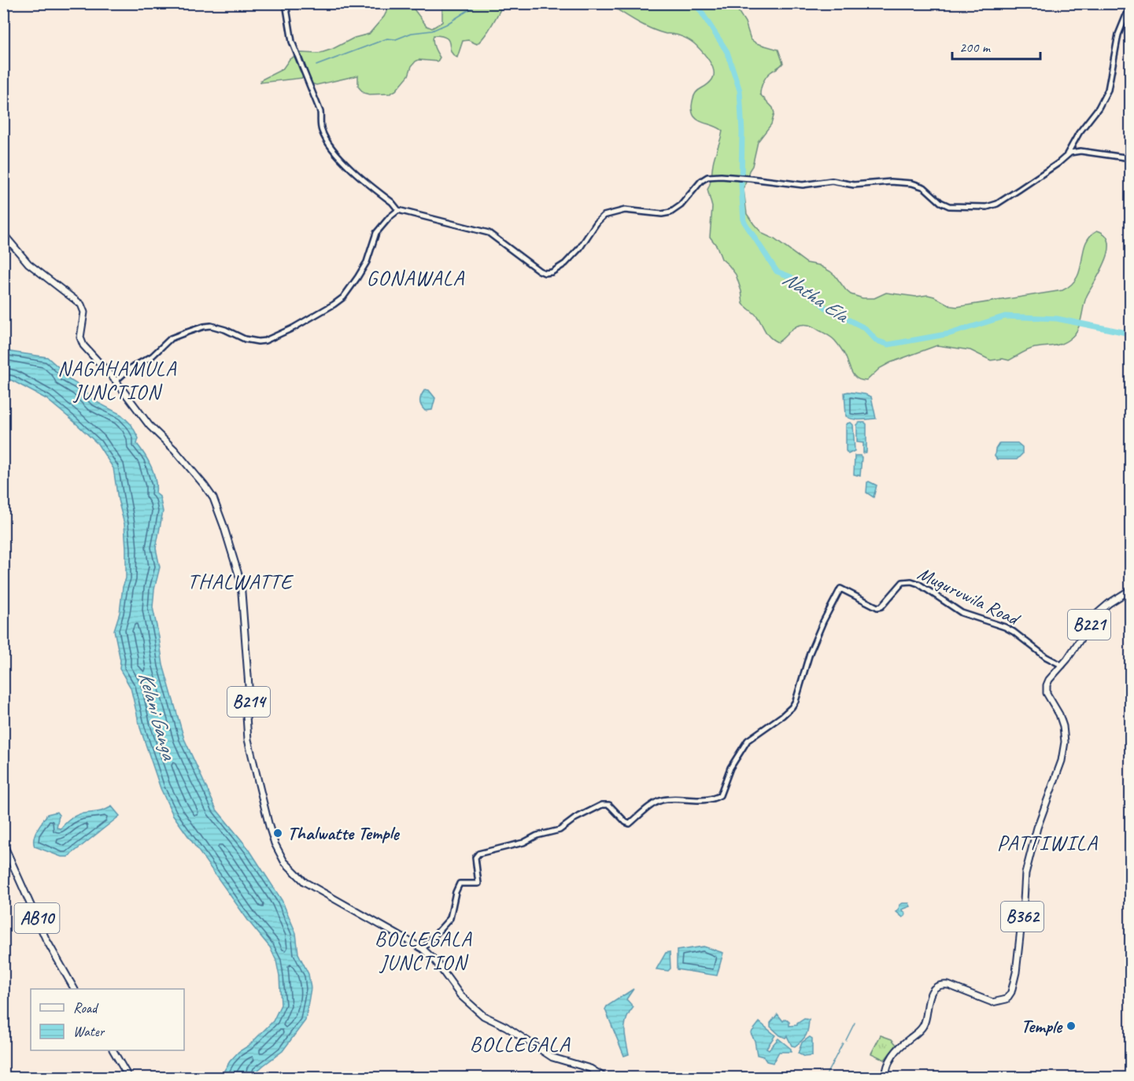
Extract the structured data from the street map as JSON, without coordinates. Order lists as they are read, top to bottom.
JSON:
{
  "streets": {
    "main road": [
      "B221",
      "B214",
      "B362",
      "AB10"
    ],
    "street": ["Muguruwila Road"]
  },
  "crossings": [
    ["Muguruwila Road", "B221"],
    ["Muguruwila Road", "B214"],
    ["Muguruwila Road", "B362"],
    ["B221", "B362"]
  ],
  "districts": [
    "GONAWALA",
    "NAGAHAMULA JUNCTION",
    "THALWATTE",
    "PATTIWILA",
    "BOLLEGALA JUNCTION",
    "BOLLEGALA"
  ],
  "water": ["Natha Ela", "Kelani Ganga"],
  "places": ["Thalwatte Temple", "Temple"],
  "legend": ["Road", "Water"],
  "scale_bar": "200 m"
}
